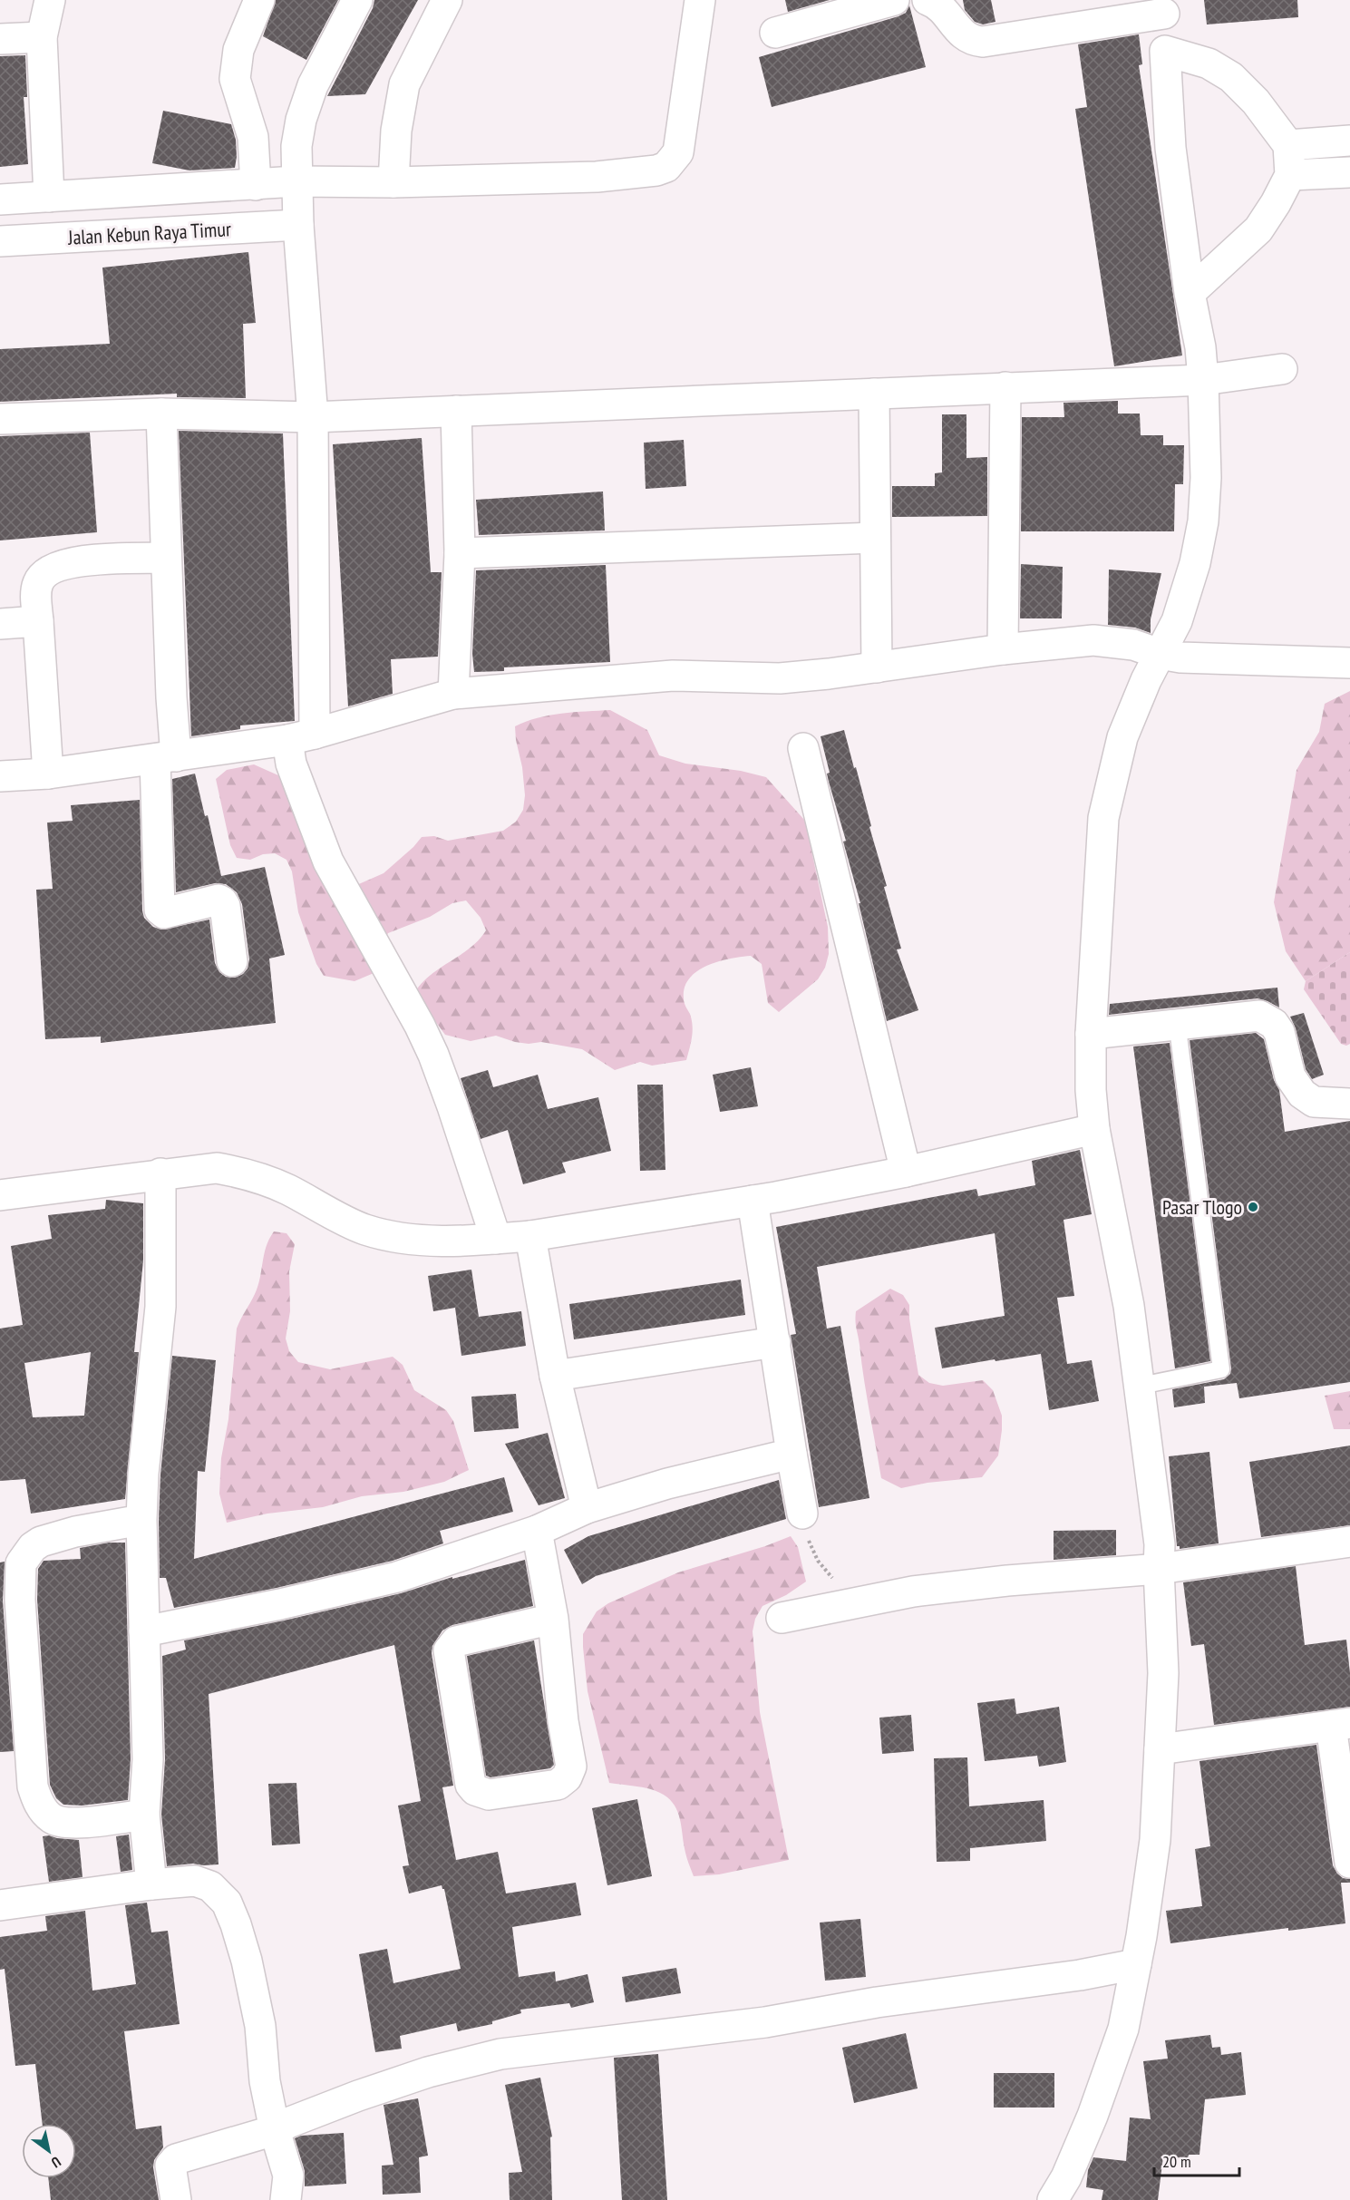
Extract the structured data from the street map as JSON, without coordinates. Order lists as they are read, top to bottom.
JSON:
{
  "streets": {
    "street": ["Jalan Kebun Raya Timur"]
  },
  "places": ["Pasar Tlogo"],
  "scale_bar": "20 m",
  "north": "bottom right"
}
